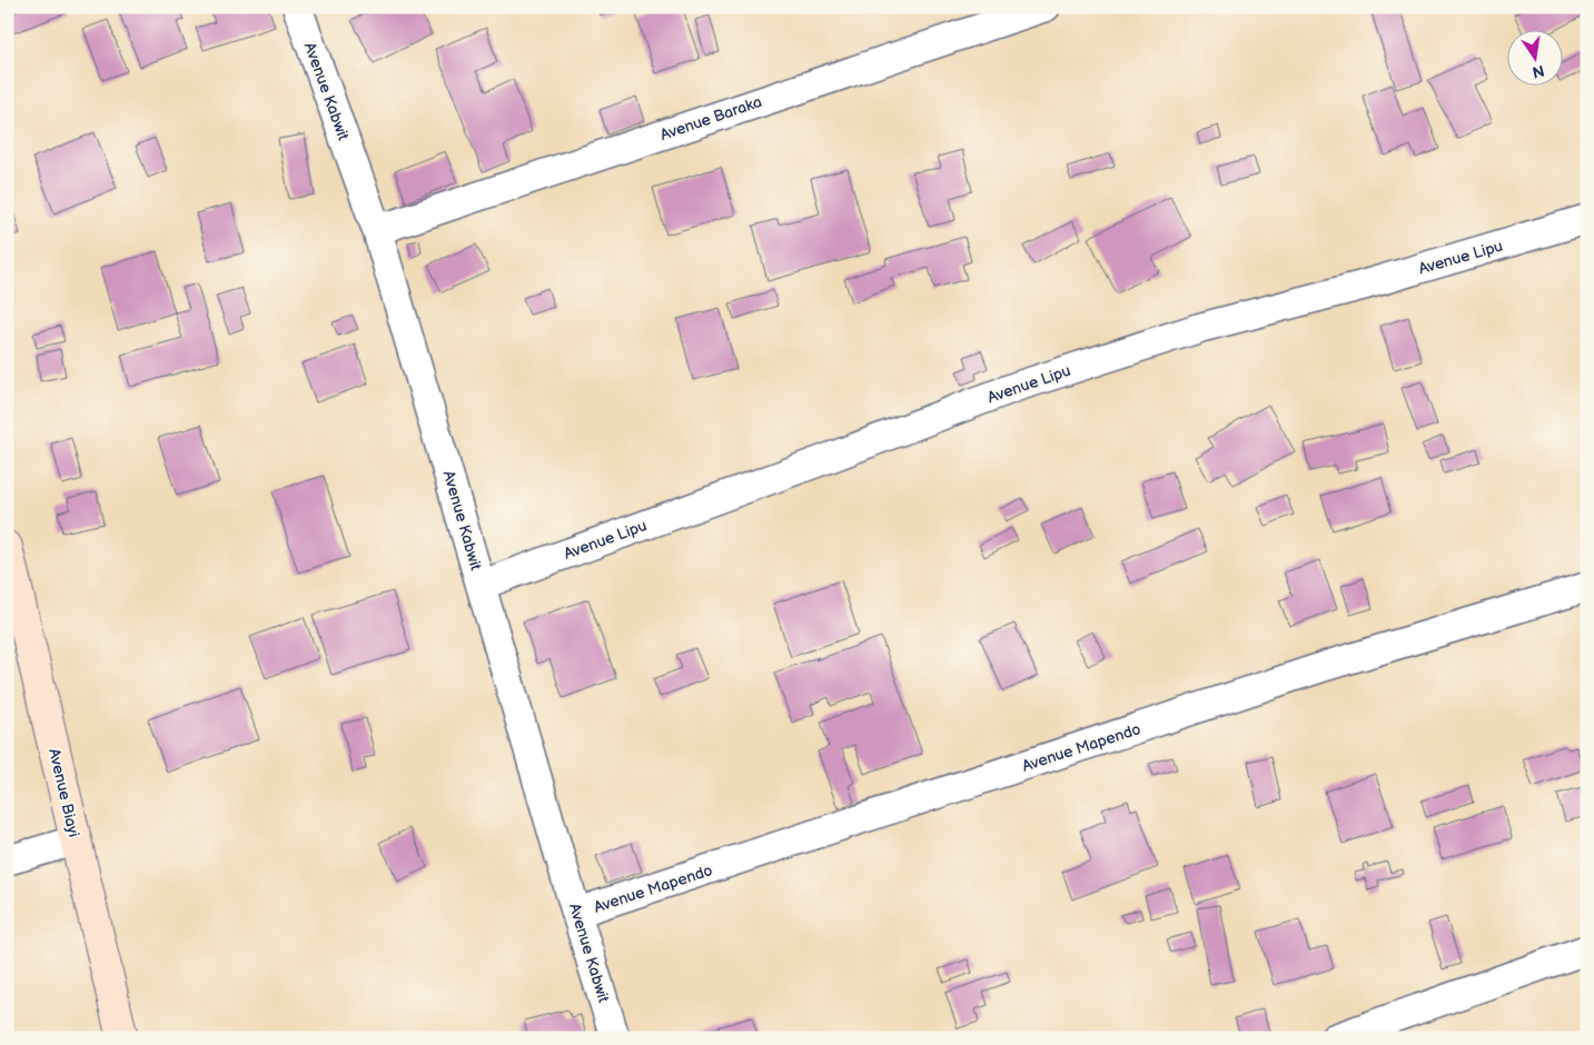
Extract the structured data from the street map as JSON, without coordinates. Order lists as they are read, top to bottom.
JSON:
{
  "streets": {
    "street": [
      "Avenue Kabwit",
      "Avenue Baraka",
      "Avenue Lipu",
      "Avenue Mapendo",
      "Avenue Biayi"
    ]
  },
  "crossings": [
    ["Avenue Kabwit", "Avenue Baraka"],
    ["Avenue Kabwit", "Avenue Lipu"],
    ["Avenue Kabwit", "Avenue Mapendo"]
  ],
  "north": "bottom"
}
